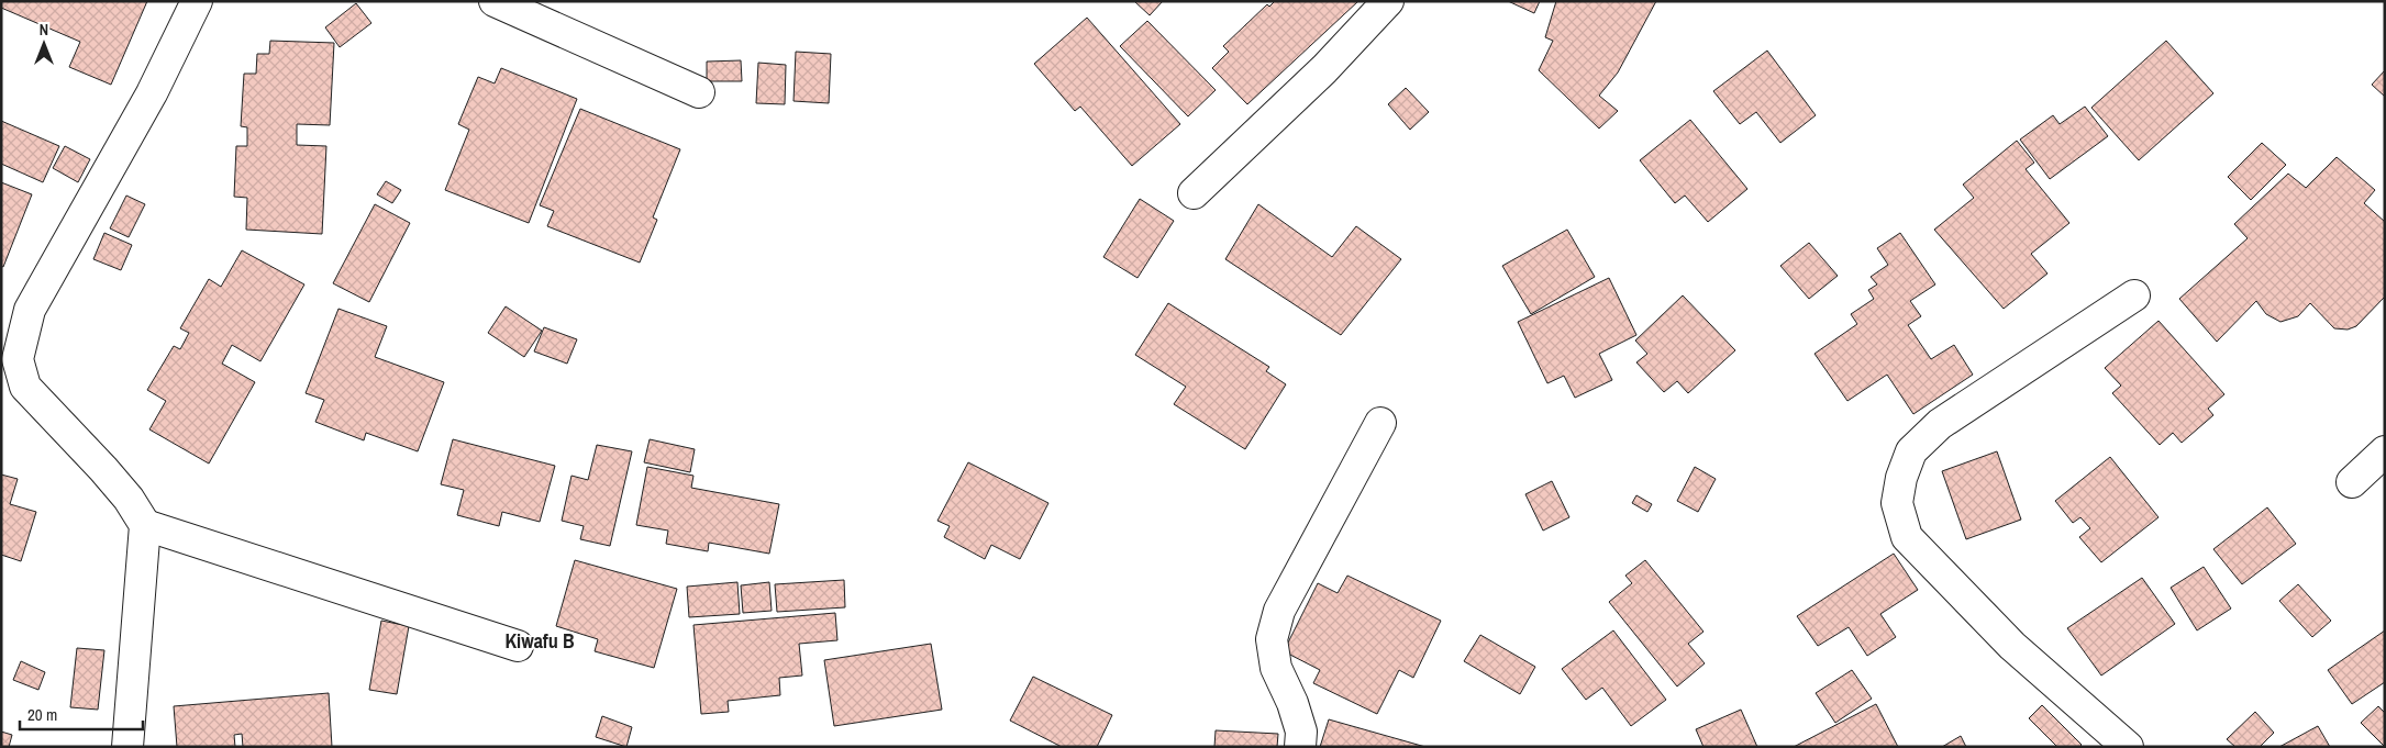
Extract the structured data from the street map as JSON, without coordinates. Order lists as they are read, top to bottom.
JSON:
{
  "districts": ["Kiwafu B"],
  "scale_bar": "20 m",
  "north": "top"
}
